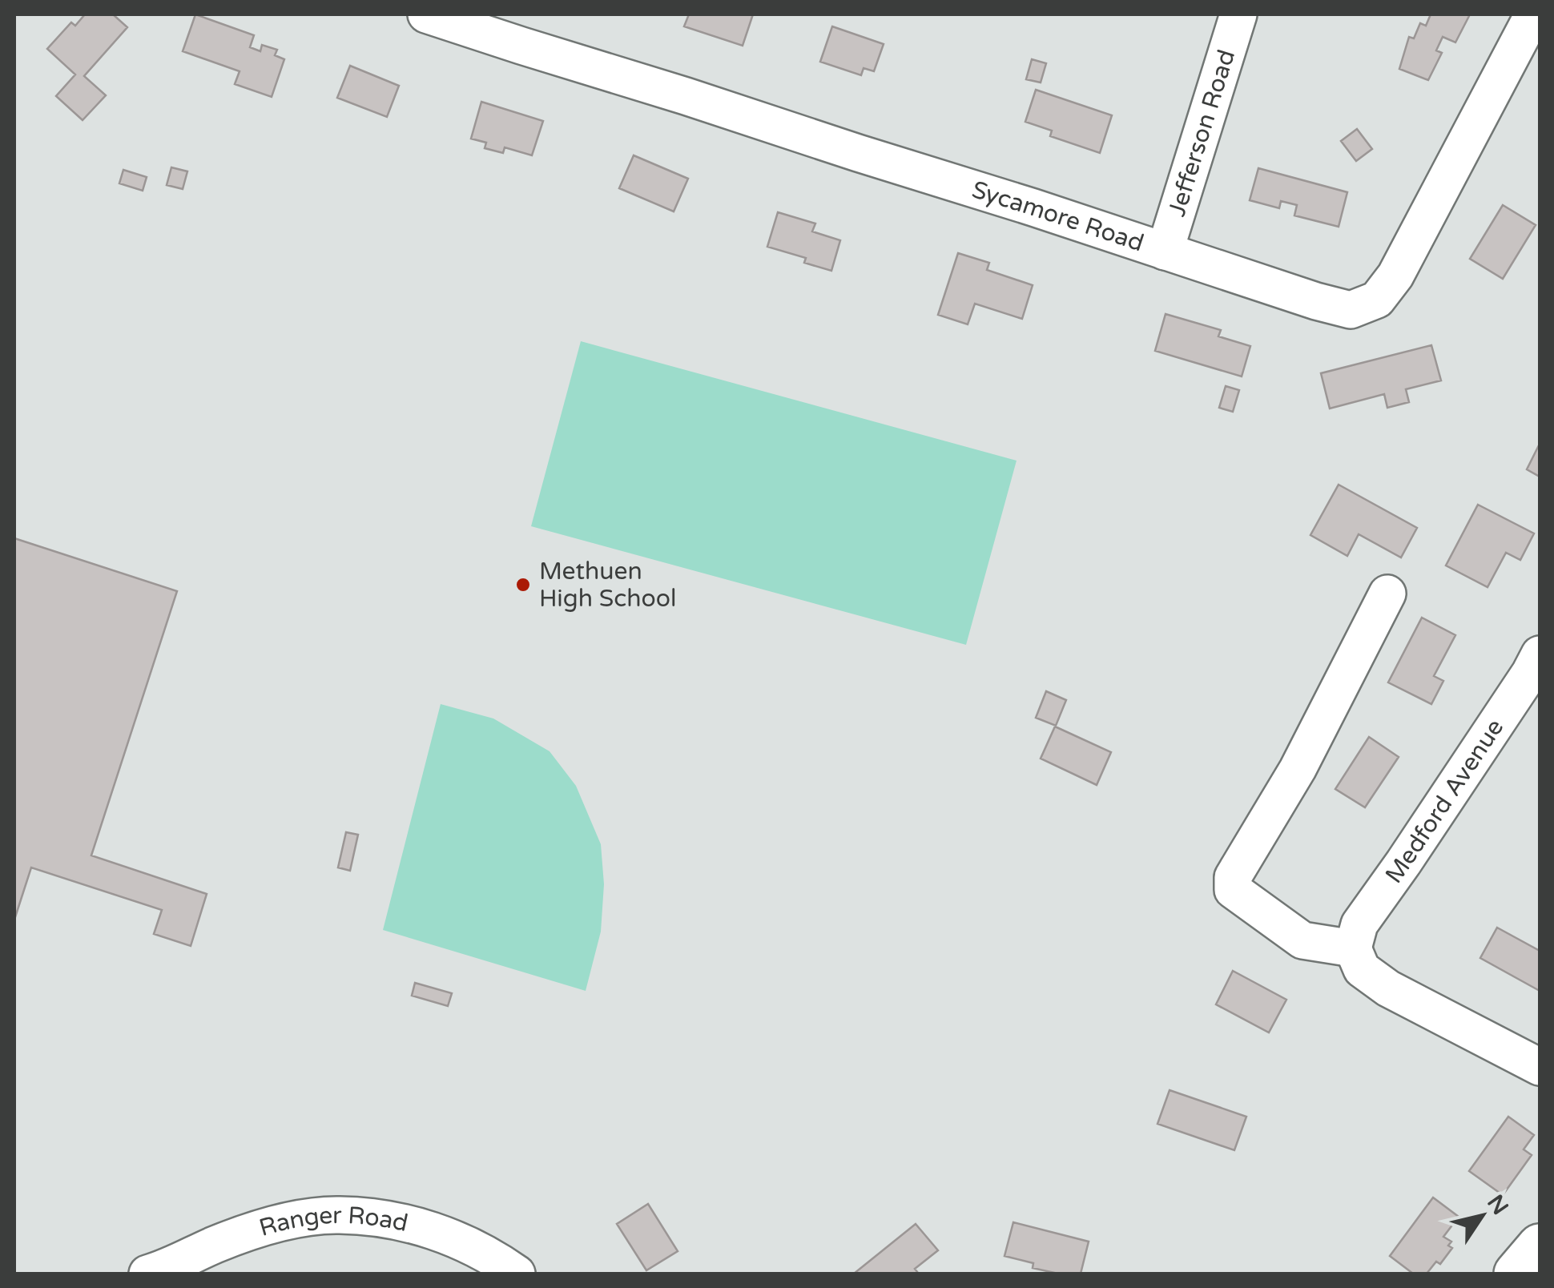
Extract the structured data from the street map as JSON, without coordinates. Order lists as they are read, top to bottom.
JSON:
{
  "streets": {
    "street": [
      "Jefferson Road",
      "Sycamore Road",
      "Medford Avenue",
      "Ranger Road"
    ]
  },
  "crossings": [
    ["Jefferson Road", "Sycamore Road"]
  ],
  "places": ["Methuen High School"],
  "north": "top right"
}
